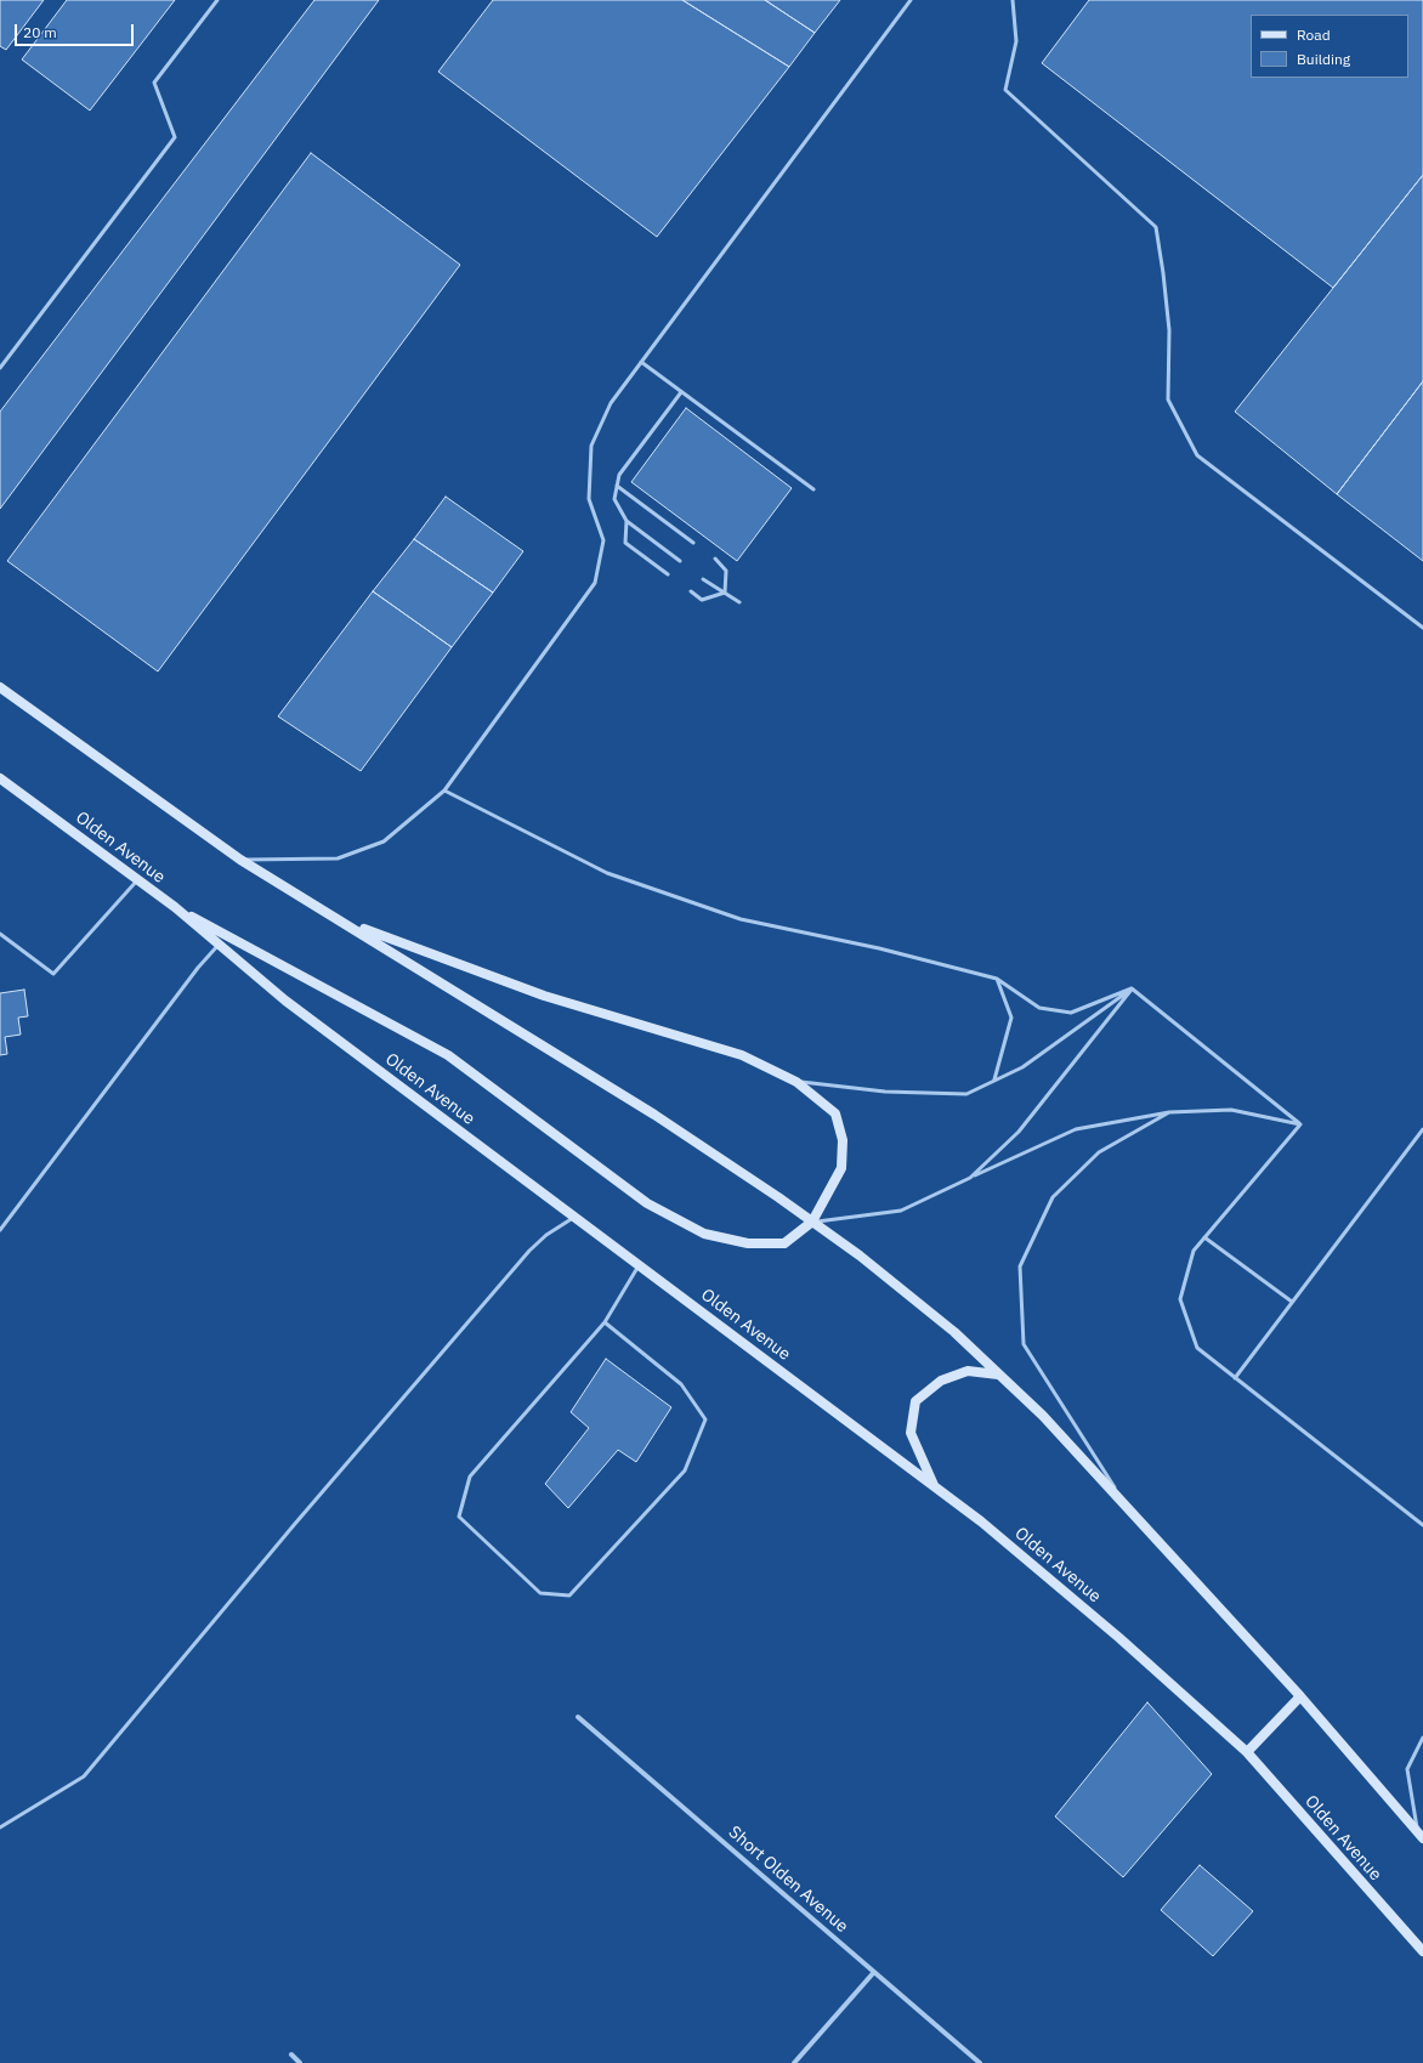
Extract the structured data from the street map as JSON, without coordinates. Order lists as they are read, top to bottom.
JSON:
{
  "streets": {
    "main road": ["Olden Avenue"],
    "street": ["Short Olden Avenue"]
  },
  "legend": ["Road", "Building"],
  "scale_bar": "20 m"
}
